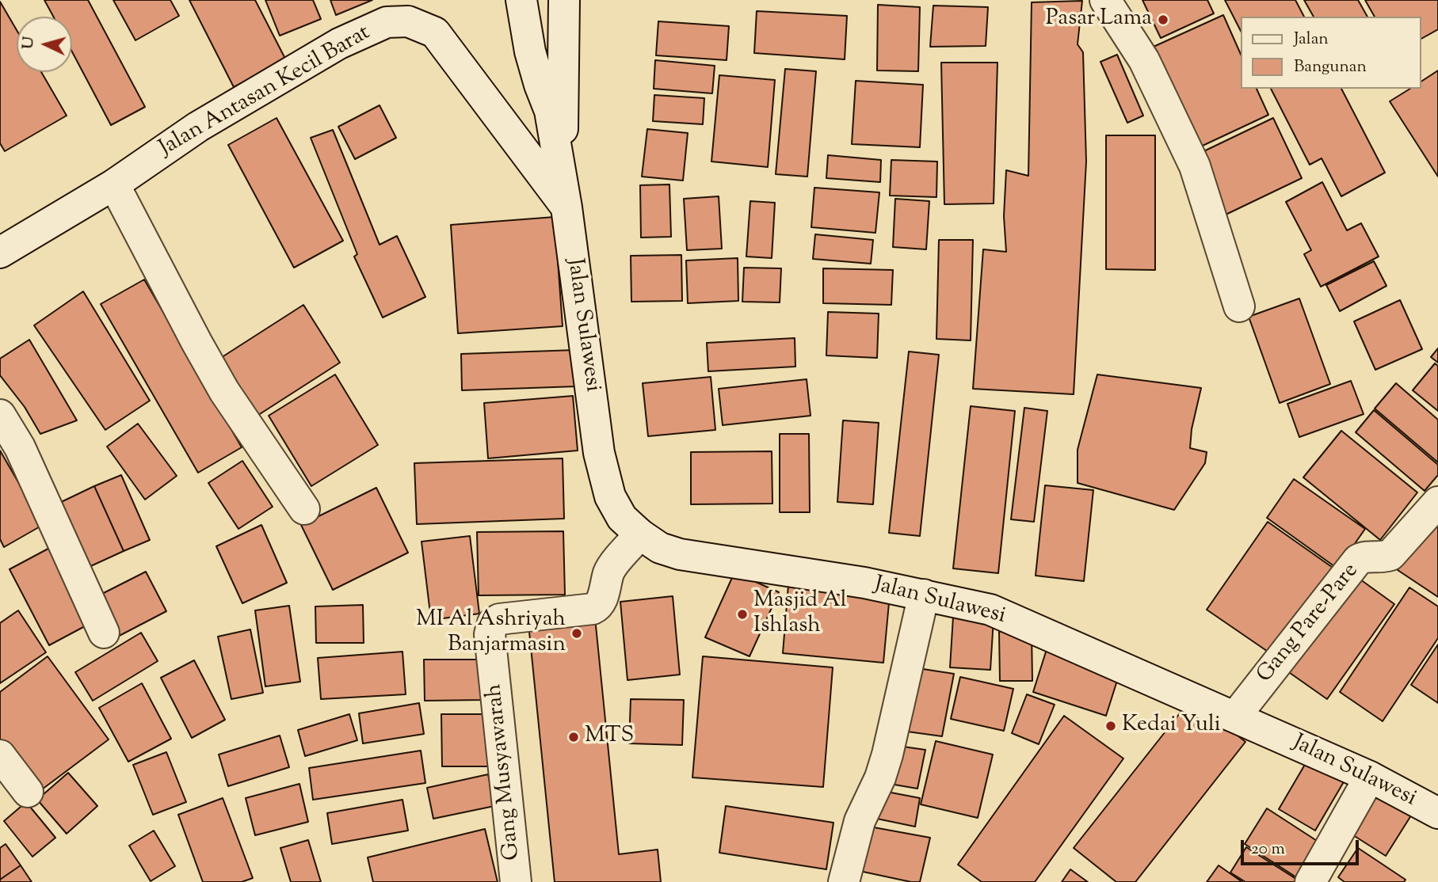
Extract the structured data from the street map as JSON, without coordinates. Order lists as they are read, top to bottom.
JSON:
{
  "streets": {
    "street": [
      "Jalan Antasan Kecil Barat",
      "Jalan Sulawesi",
      "Gang Pare-Pare",
      "Gang Musyawarah"
    ]
  },
  "crossings": [
    ["Jalan Antasan Kecil Barat", "Jalan Sulawesi"],
    ["Jalan Sulawesi", "Gang Pare-Pare"],
    ["Jalan Sulawesi", "Gang Musyawarah"]
  ],
  "places": [
    "Pasar Lama",
    "Masjid Al Ishlash",
    "MI Al Ashriyah Banjarmasin",
    "Kedai Yuli",
    "MTS"
  ],
  "legend": ["Jalan", "Bangunan"],
  "scale_bar": "20 m",
  "north": "left"
}
